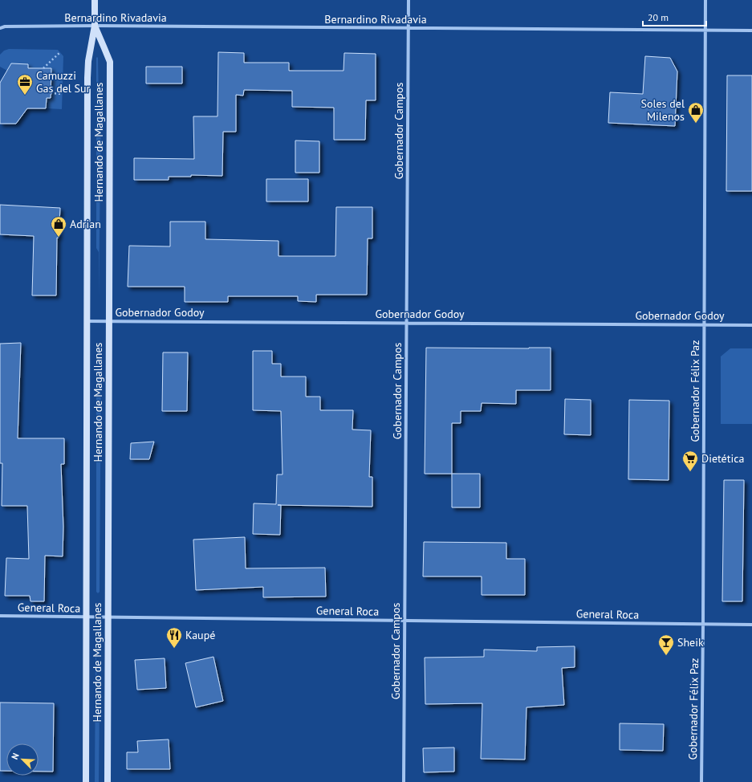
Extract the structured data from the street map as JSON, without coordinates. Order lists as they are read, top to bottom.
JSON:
{
  "streets": {
    "main road": ["Hernando de Magallanes"],
    "street": [
      "Bernardino Rivadavia",
      "Gobernador Campos",
      "Gobernador Godoy",
      "Gobernador Félix Paz",
      "General Roca"
    ]
  },
  "crossings": [
    ["Bernardino Rivadavia", "Gobernador Campos"],
    ["Bernardino Rivadavia", "Hernando de Magallanes"],
    ["Bernardino Rivadavia", "Gobernador Félix Paz"],
    ["Gobernador Campos", "Gobernador Godoy"],
    ["Gobernador Campos", "General Roca"],
    ["Hernando de Magallanes", "Gobernador Godoy"],
    ["Hernando de Magallanes", "General Roca"],
    ["Gobernador Godoy", "Gobernador Félix Paz"],
    ["Gobernador Félix Paz", "General Roca"]
  ],
  "places": {
    "office": ["Camuzzi Gas del Sur"],
    "shop": ["Soles del Milenos", "Adrian"],
    "supermarket": ["Dietética"],
    "restaurant": ["Kaupé"],
    "bar": ["Sheik"]
  },
  "scale_bar": "20 m",
  "north": "top left"
}
